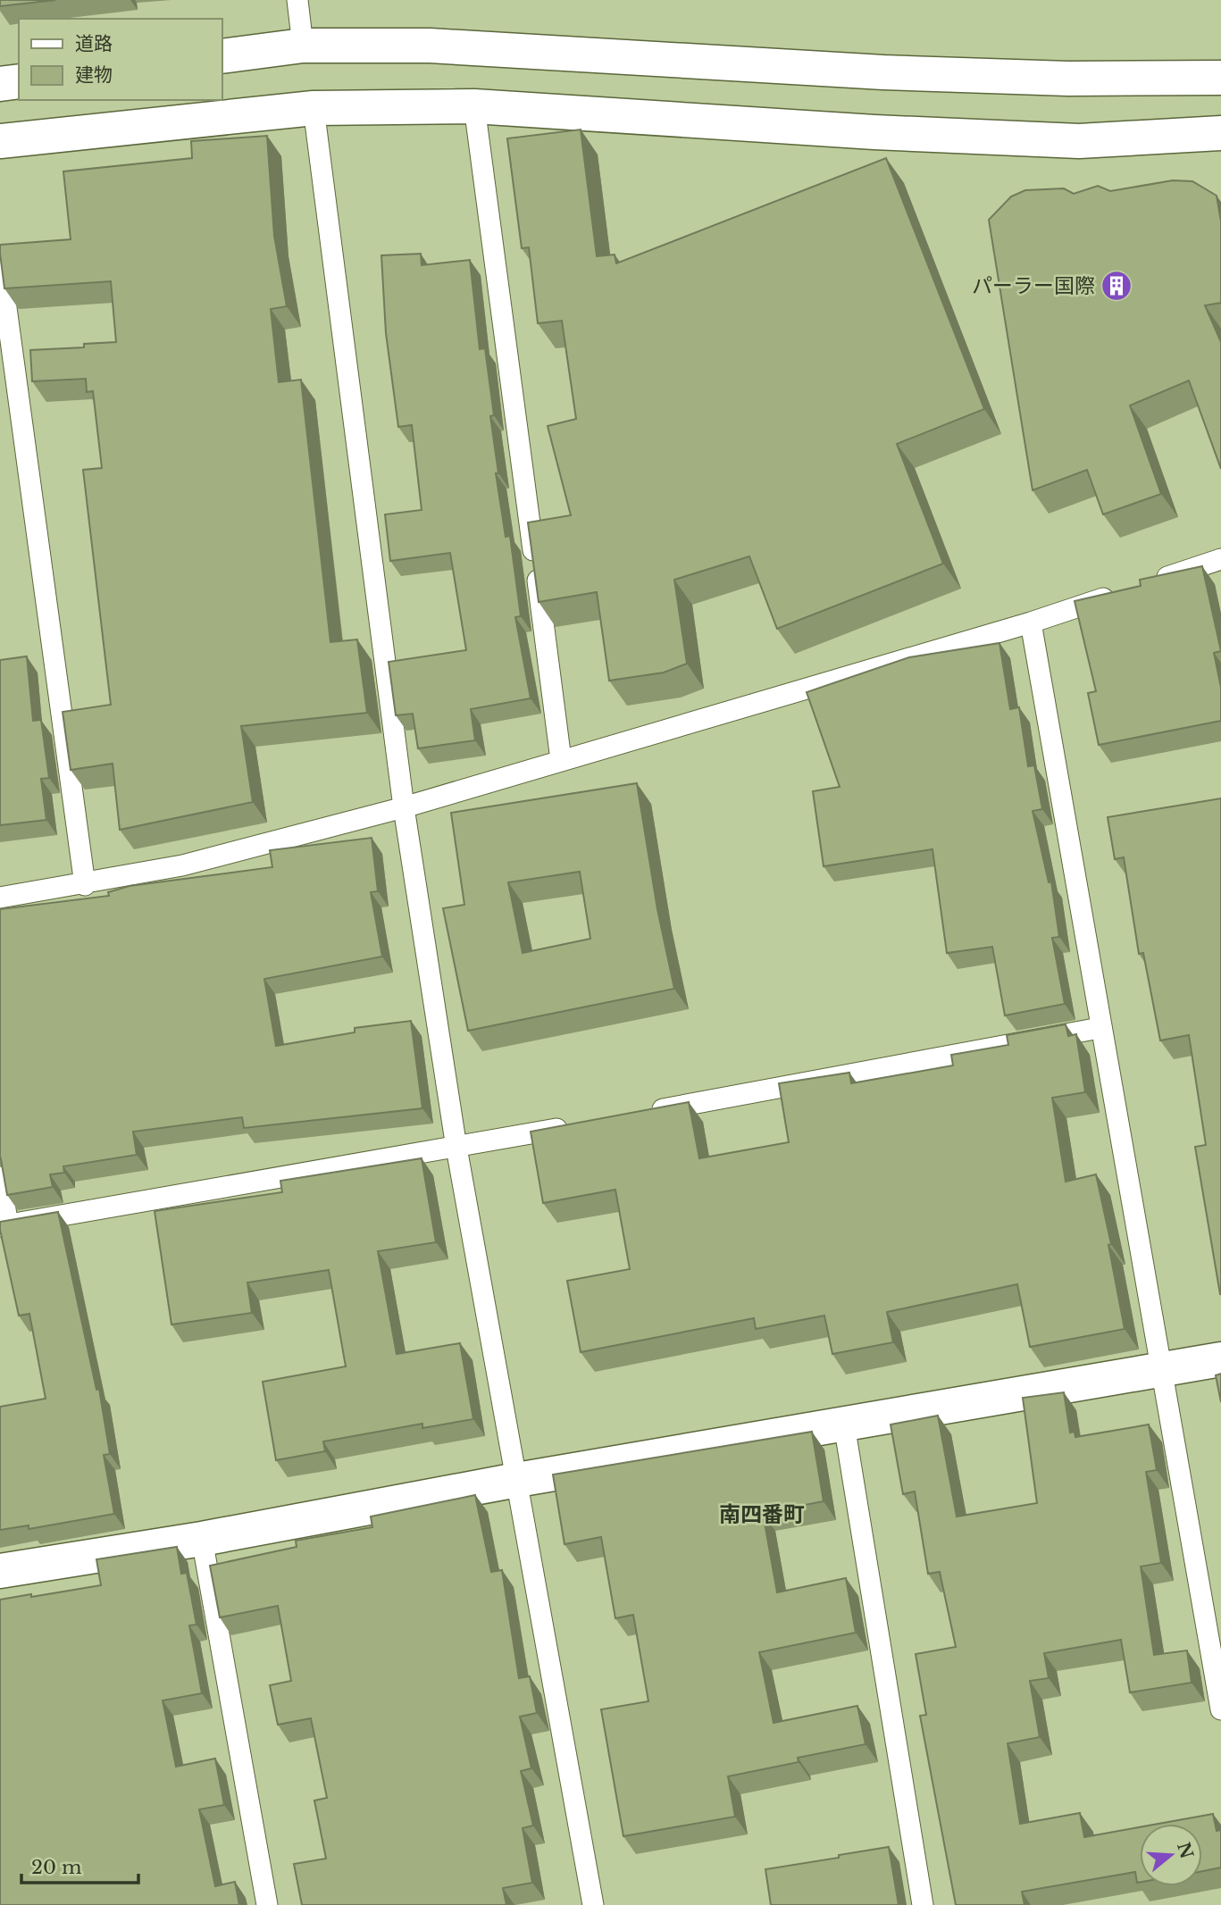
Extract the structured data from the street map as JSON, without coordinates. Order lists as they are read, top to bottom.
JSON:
{
  "districts": ["南四番町"],
  "places": {
    "building": ["パーラー国際"]
  },
  "legend": ["道路", "建物"],
  "scale_bar": "20 m",
  "north": "right"
}
